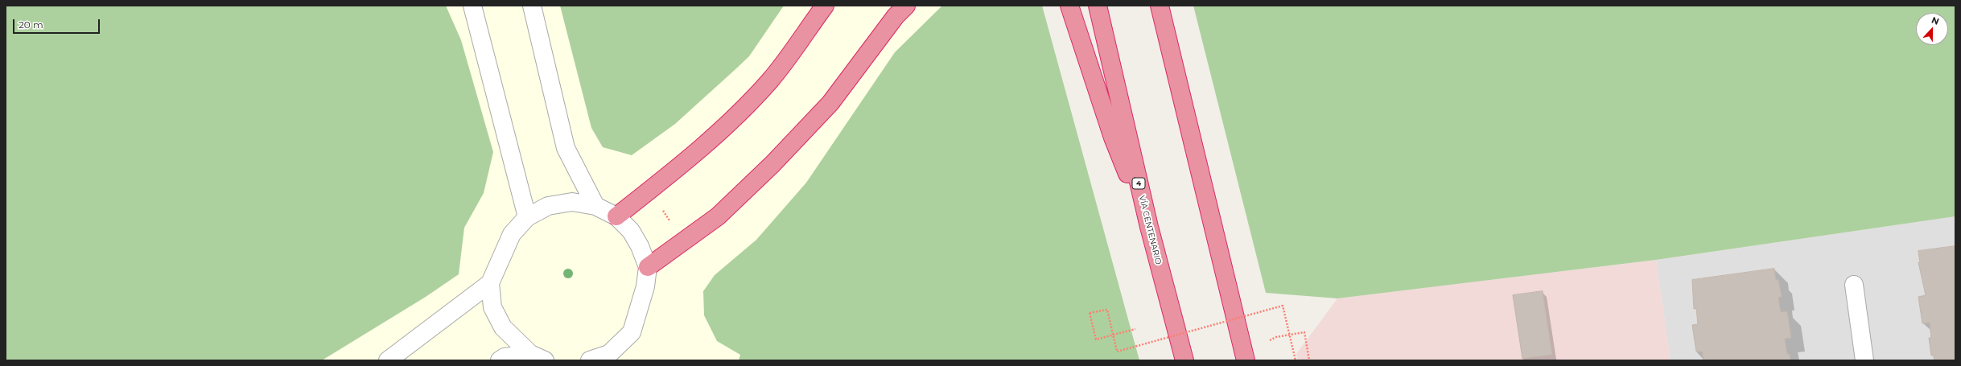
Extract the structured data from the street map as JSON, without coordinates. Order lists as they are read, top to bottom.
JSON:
{
  "streets": {
    "highway": ["4", "VÍA CENTENARIO"]
  },
  "scale_bar": "20 m",
  "north": "top"
}
